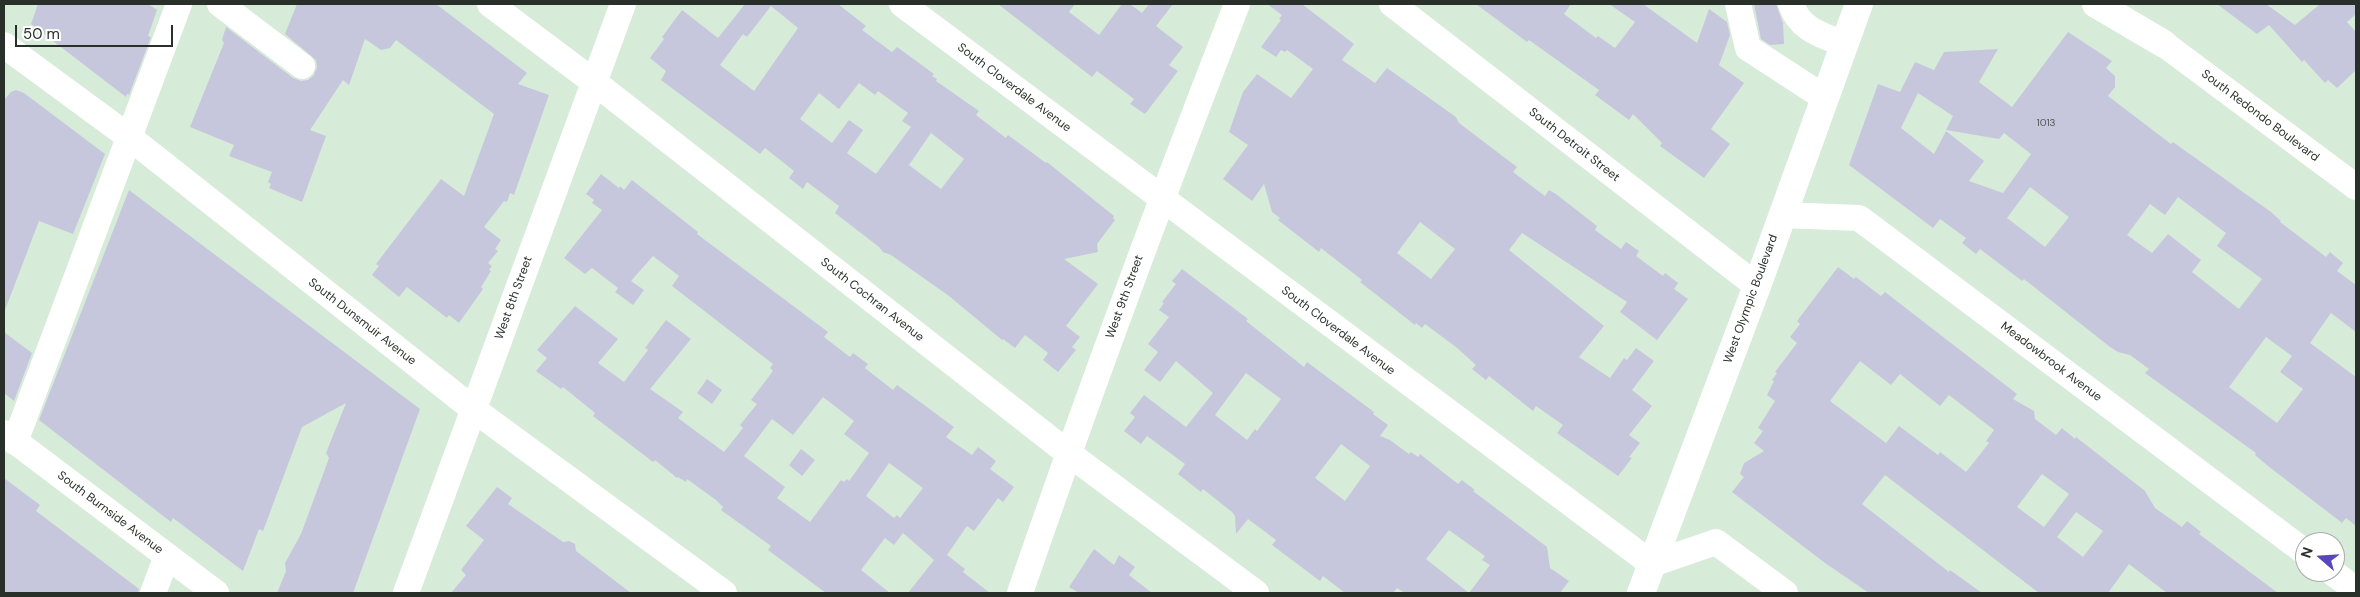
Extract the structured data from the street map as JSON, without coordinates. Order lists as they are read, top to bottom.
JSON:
{
  "streets": {
    "main road": ["West Olympic Boulevard"],
    "street": [
      "South Cloverdale Avenue",
      "South Redondo Boulevard",
      "South Detroit Street",
      "West 9th Street",
      "West 8th Street",
      "South Cochran Avenue",
      "South Dunsmuir Avenue",
      "Meadowbrook Avenue",
      "South Burnside Avenue"
    ]
  },
  "crossings": [
    ["South Cloverdale Avenue", "West 9th Street"],
    ["South Cloverdale Avenue", "West Olympic Boulevard"],
    ["South Detroit Street", "West Olympic Boulevard"],
    ["West 9th Street", "South Cochran Avenue"],
    ["West 8th Street", "South Cochran Avenue"],
    ["West 8th Street", "South Dunsmuir Avenue"],
    ["West Olympic Boulevard", "Meadowbrook Avenue"]
  ],
  "house_numbers": ["1013"],
  "scale_bar": "50 m",
  "north": "left"
}
